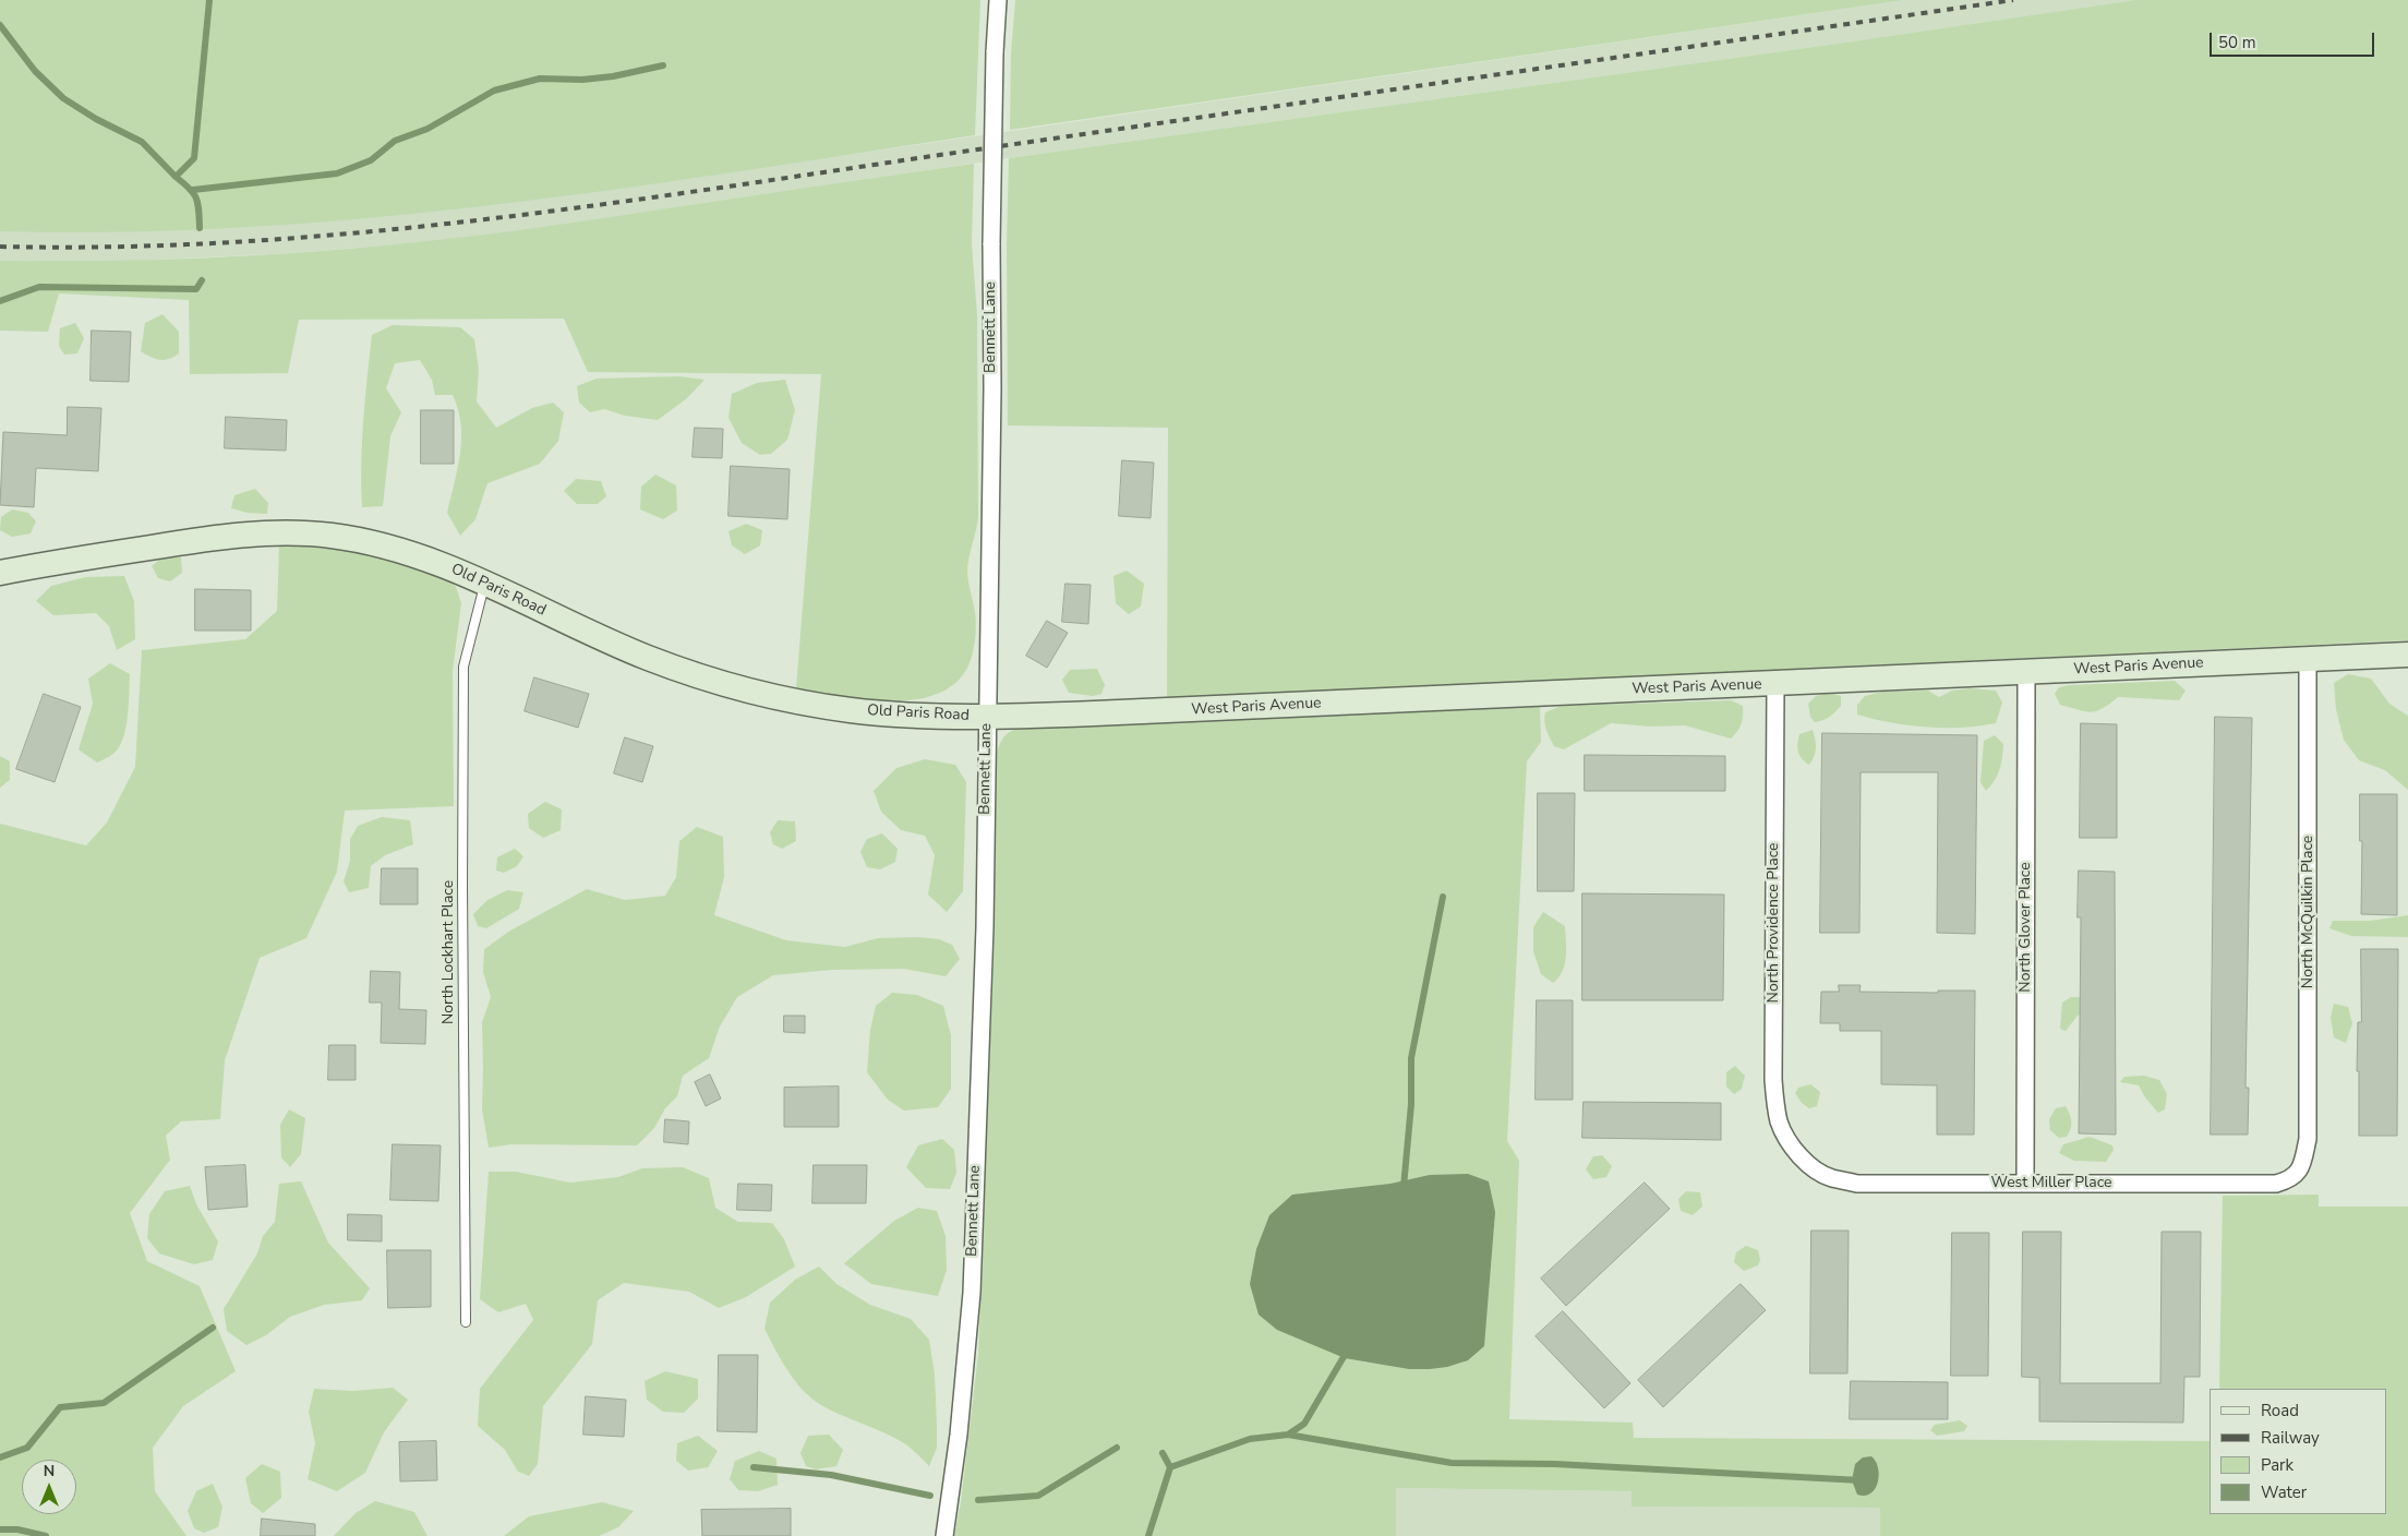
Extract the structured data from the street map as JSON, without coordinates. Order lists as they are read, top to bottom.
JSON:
{
  "streets": {
    "main road": ["Old Paris Road", "West Paris Avenue"],
    "street": [
      "Bennett Lane",
      "North McQuilkin Place",
      "North Providence Place",
      "North Glover Place",
      "West Miller Place"
    ],
    "lane": ["North Lockhart Place"]
  },
  "crossings": [
    ["Bennett Lane", "Old Paris Road"],
    ["Bennett Lane", "West Paris Avenue"],
    ["Old Paris Road", "West Paris Avenue"],
    ["Old Paris Road", "North Lockhart Place"],
    ["West Paris Avenue", "North McQuilkin Place"],
    ["West Paris Avenue", "North Providence Place"],
    ["West Paris Avenue", "North Glover Place"],
    ["North McQuilkin Place", "West Miller Place"],
    ["North Providence Place", "West Miller Place"],
    ["North Glover Place", "West Miller Place"]
  ],
  "legend": [
    "Road",
    "Railway",
    "Park",
    "Water"
  ],
  "scale_bar": "50 m",
  "north": "top"
}
